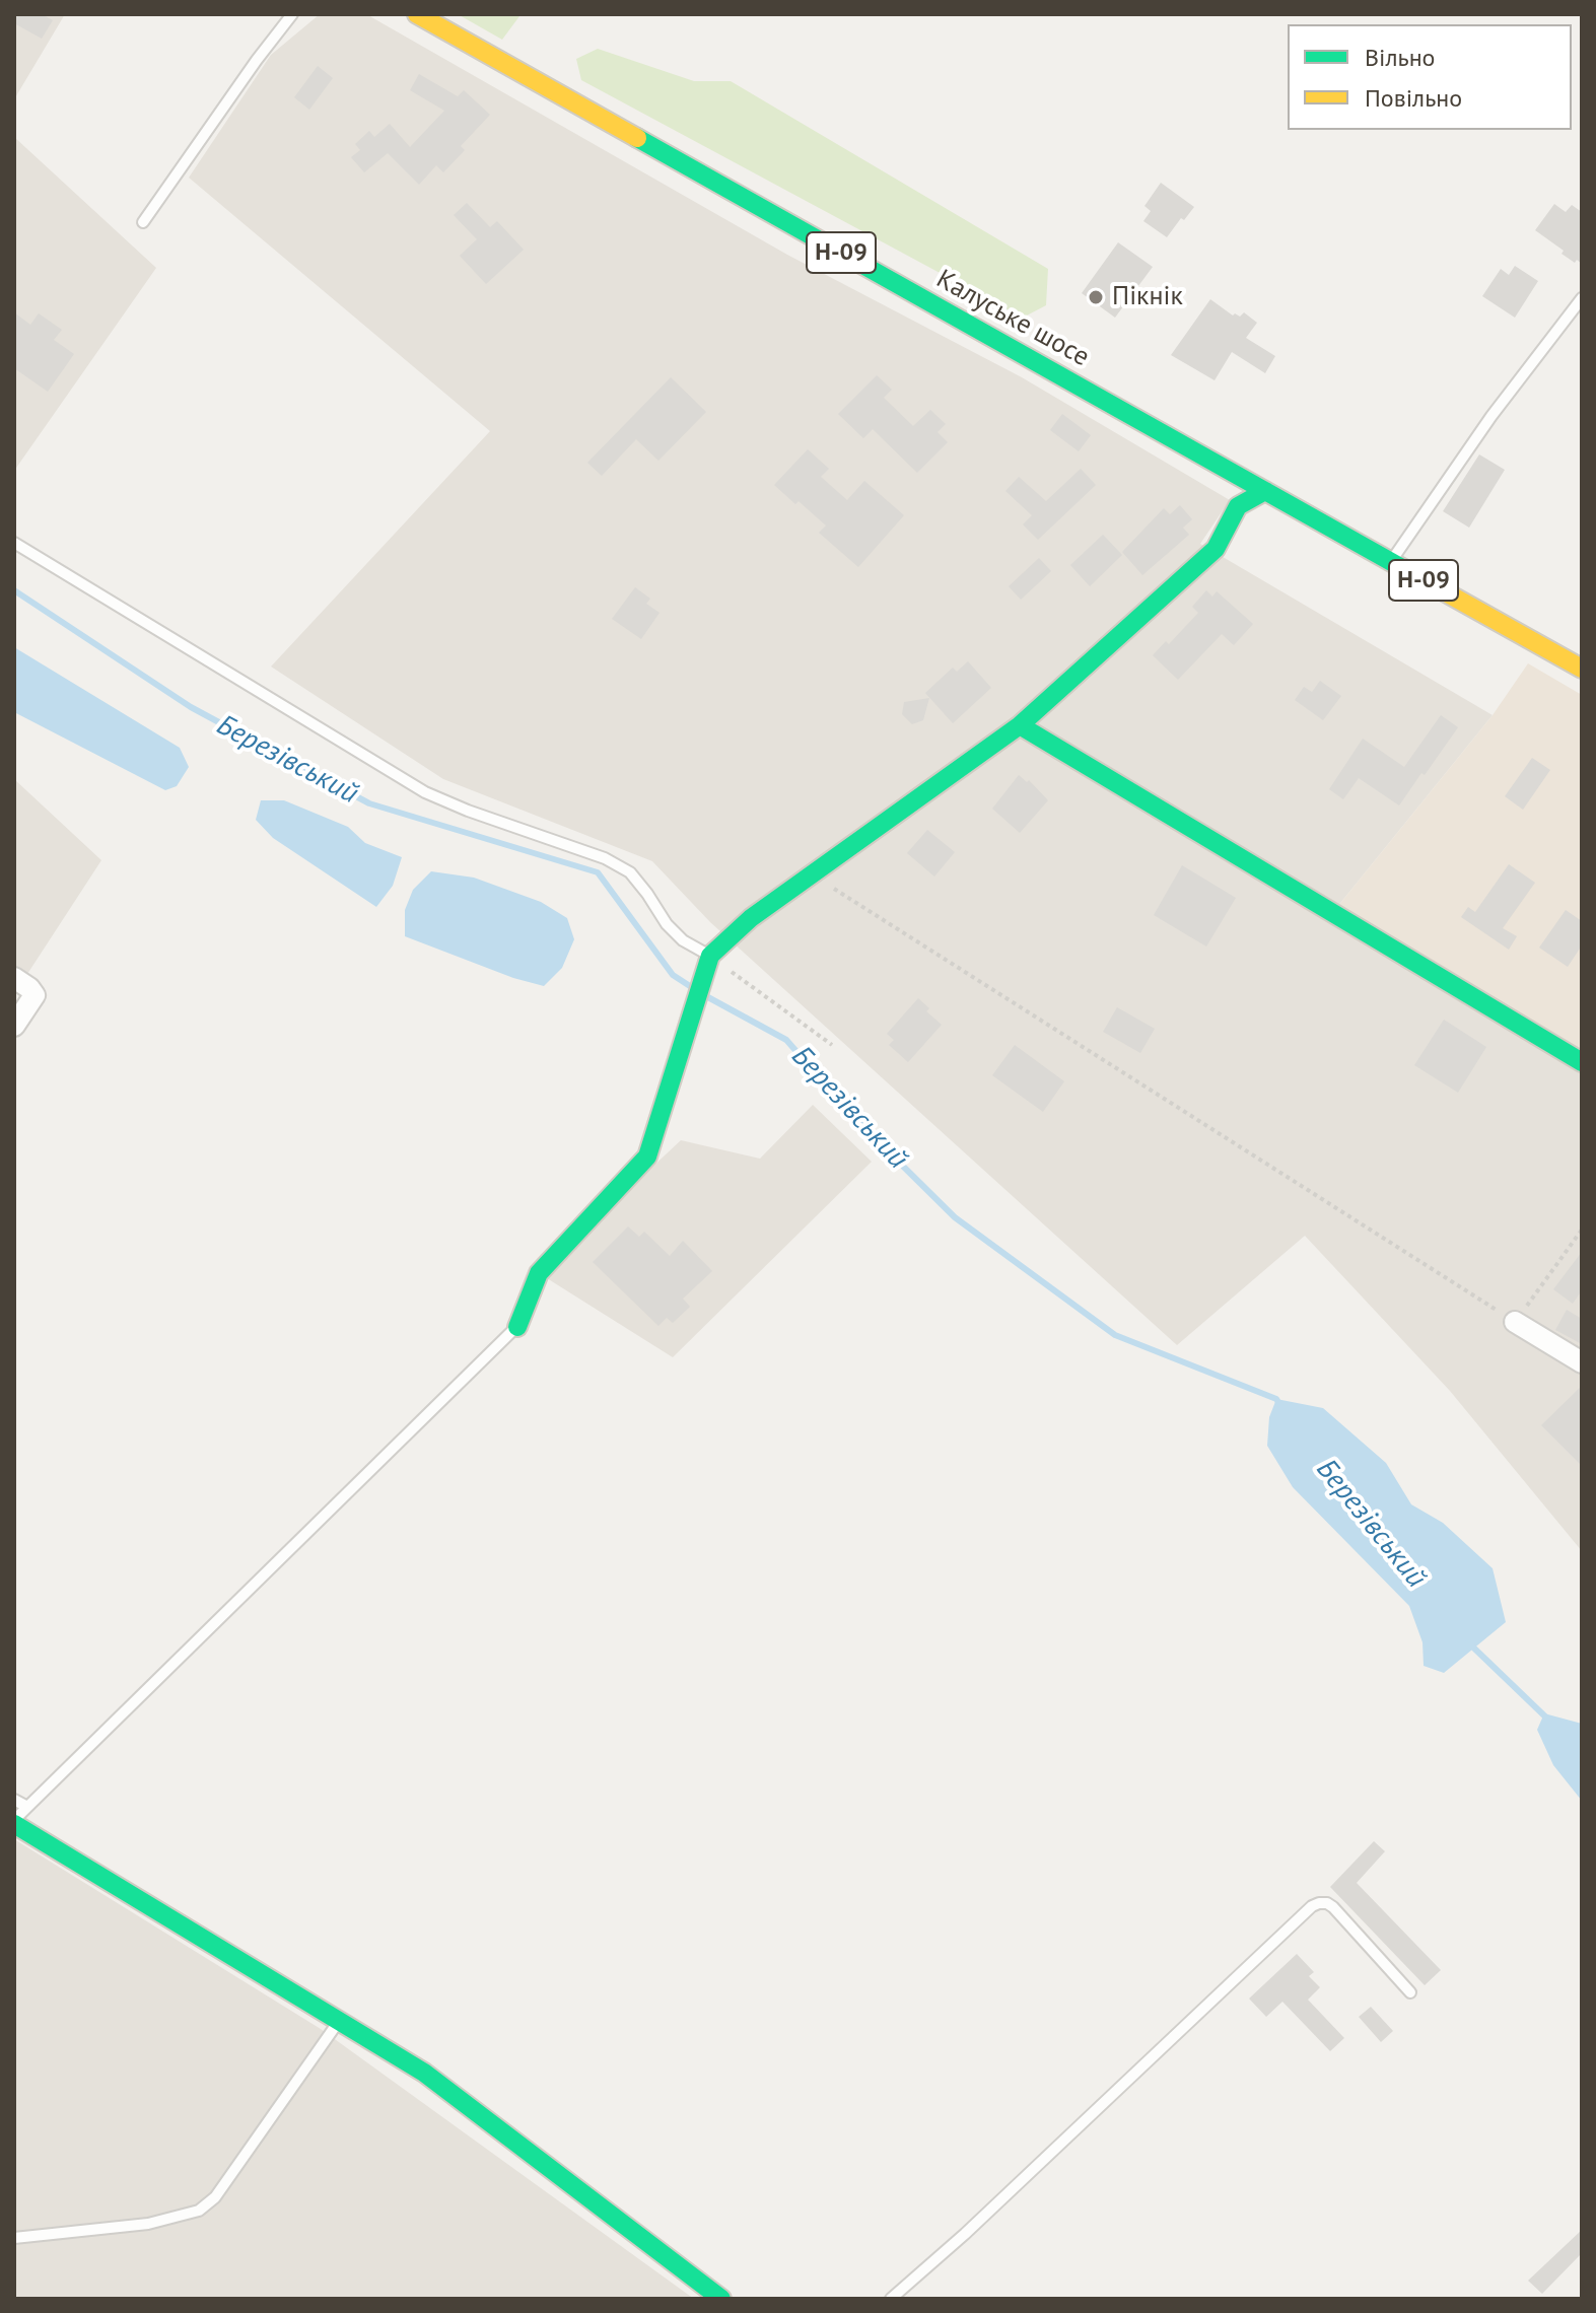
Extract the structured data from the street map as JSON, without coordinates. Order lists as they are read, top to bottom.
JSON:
{
  "streets": {
    "street": ["Н-09", "Калуське шосе"]
  },
  "water": ["Березівський"],
  "places": ["Пікнік"],
  "legend": ["Вільно", "Повільно"]
}
